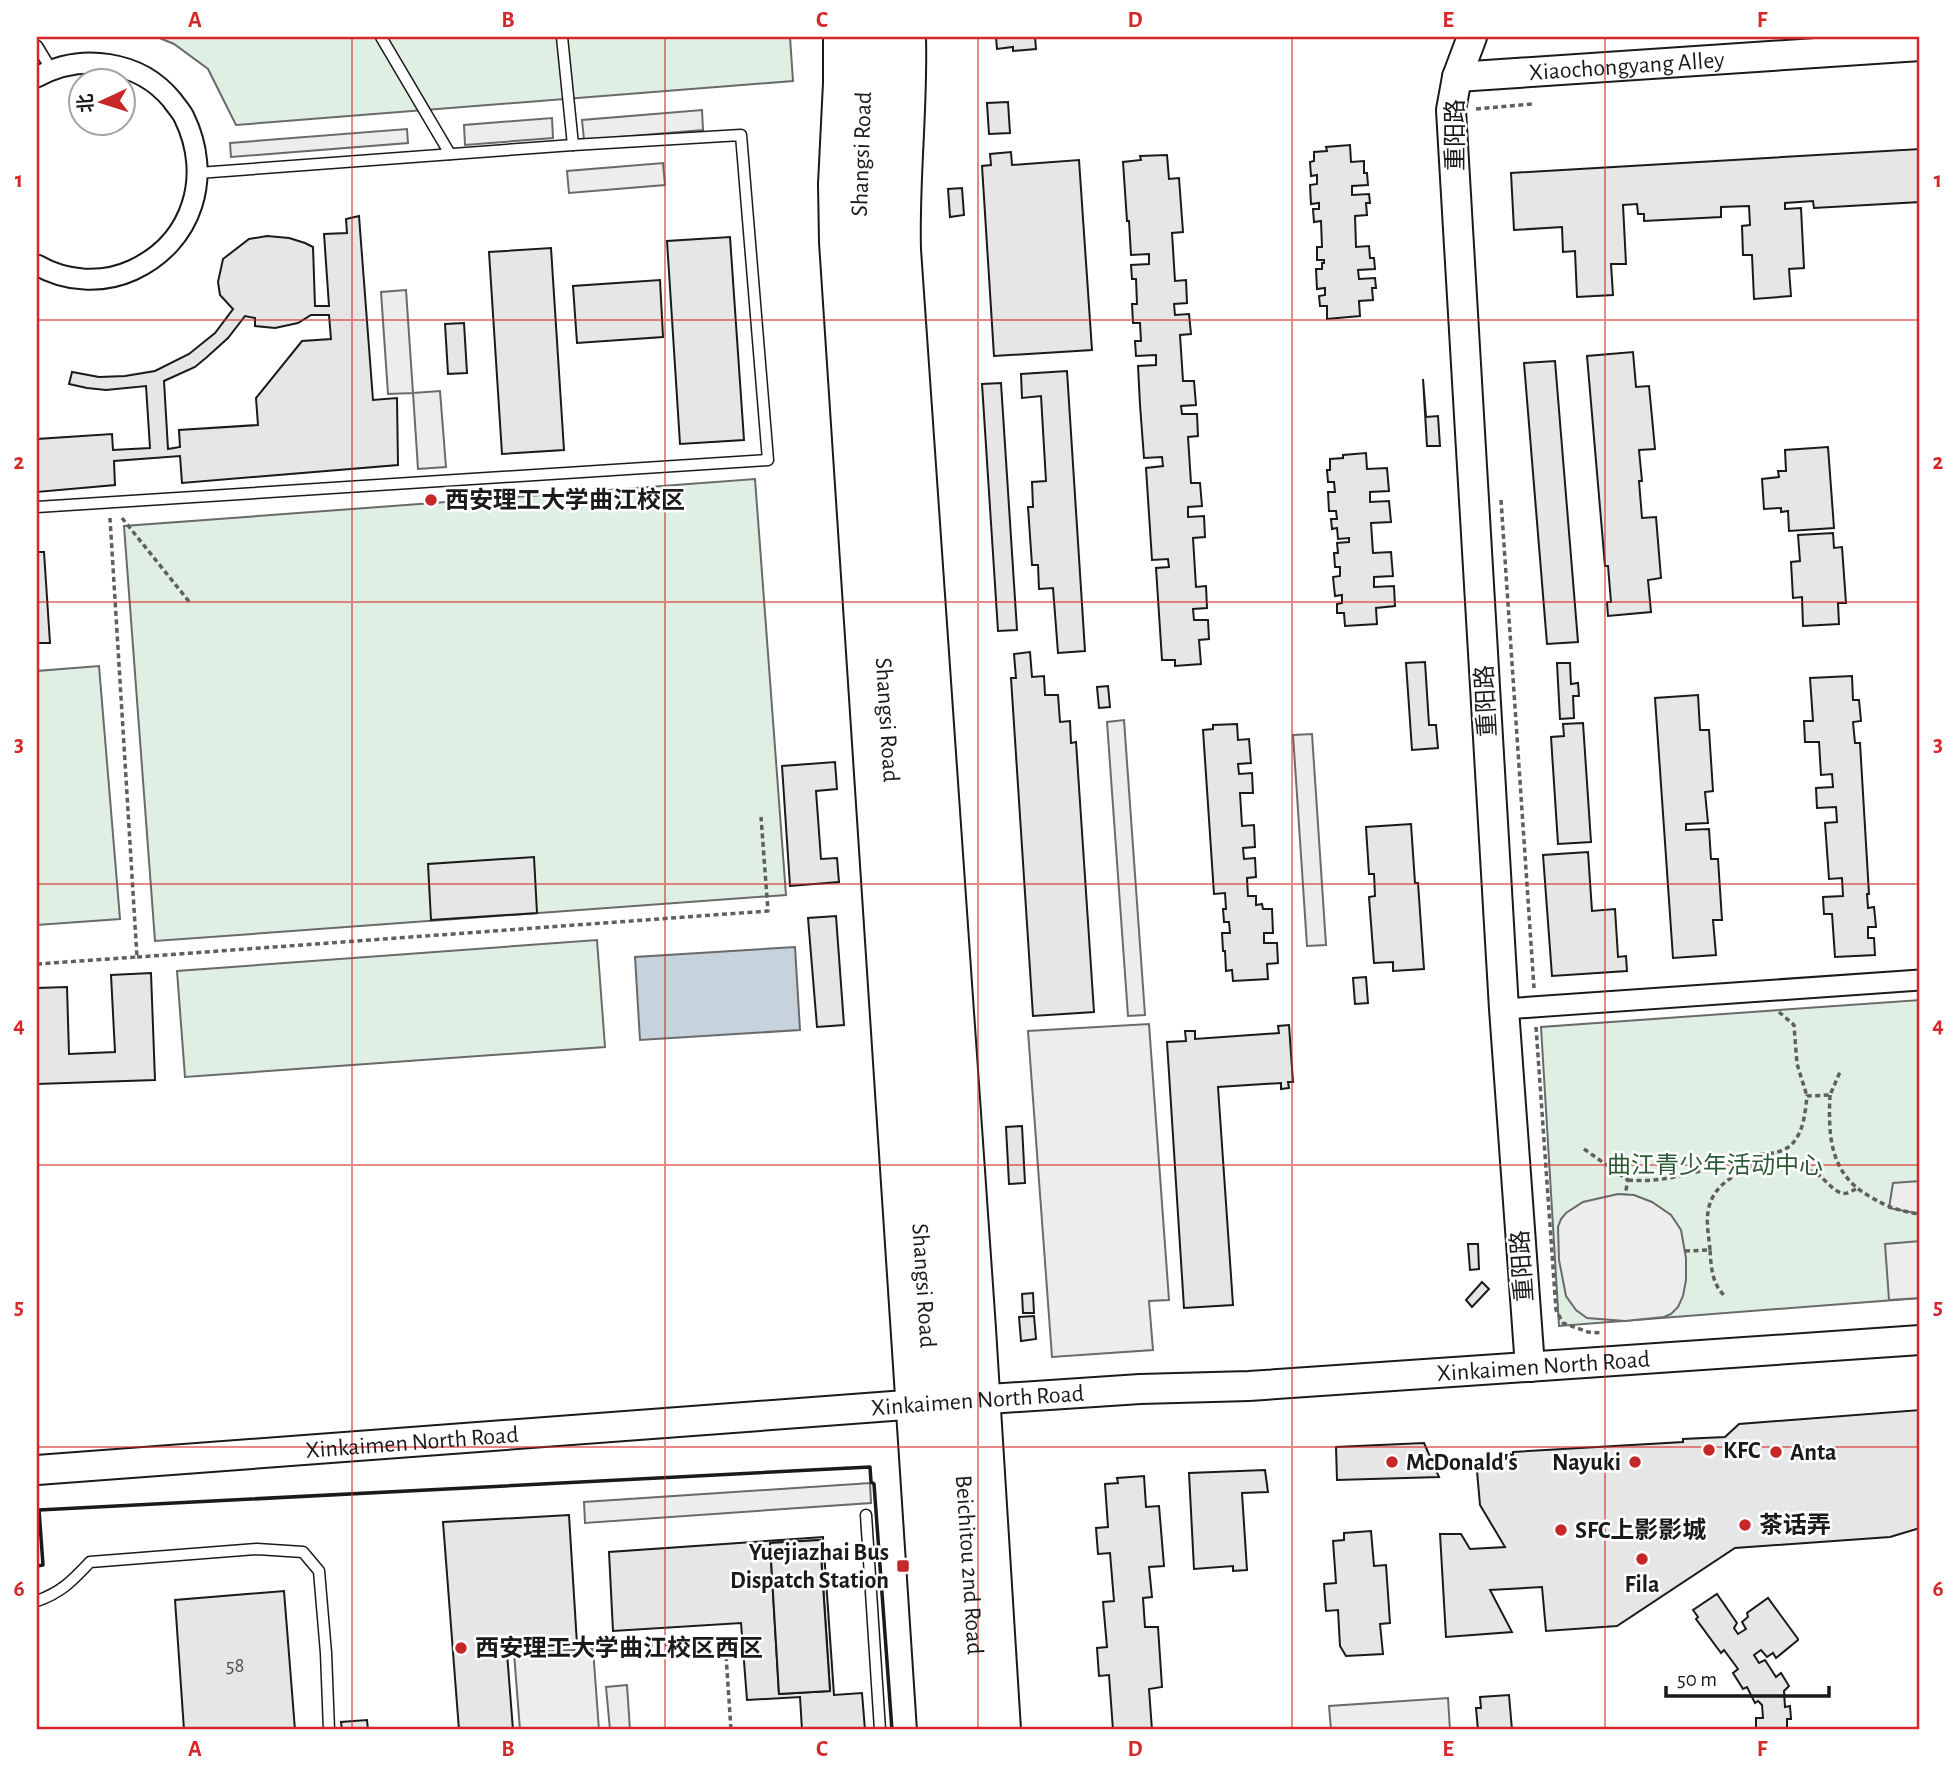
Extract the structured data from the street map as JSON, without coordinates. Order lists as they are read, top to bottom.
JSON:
{
  "streets": {
    "street": [
      "Xiaochongyang Alley",
      "重阳路",
      "Shangsi Road",
      "Xinkaimen North Road",
      "Beichitou 2nd Road"
    ]
  },
  "crossings": [
    ["Xiaochongyang Alley", "重阳路"],
    ["重阳路", "Xinkaimen North Road"],
    ["Shangsi Road", "Xinkaimen North Road"],
    ["Shangsi Road", "Beichitou 2nd Road"],
    ["Xinkaimen North Road", "Beichitou 2nd Road"]
  ],
  "parks": ["曲江青少年活动中心"],
  "places": {
    "other": [
      "西安理工大学曲江校区",
      "KFC",
      "Anta",
      "McDonald's",
      "Nayuki",
      "茶话弄",
      "SFC上影影城",
      "Fila",
      "西安理工大学曲江校区西区"
    ],
    "transit": ["Yuejiazhai Bus Dispatch Station"]
  },
  "house_numbers": ["58"],
  "scale_bar": "50 m",
  "north": "left",
  "grid": {
    "columns": [
      "A",
      "B",
      "C",
      "D",
      "E",
      "F"
    ],
    "rows": [
      "1",
      "2",
      "3",
      "4",
      "5",
      "6"
    ]
  }
}
